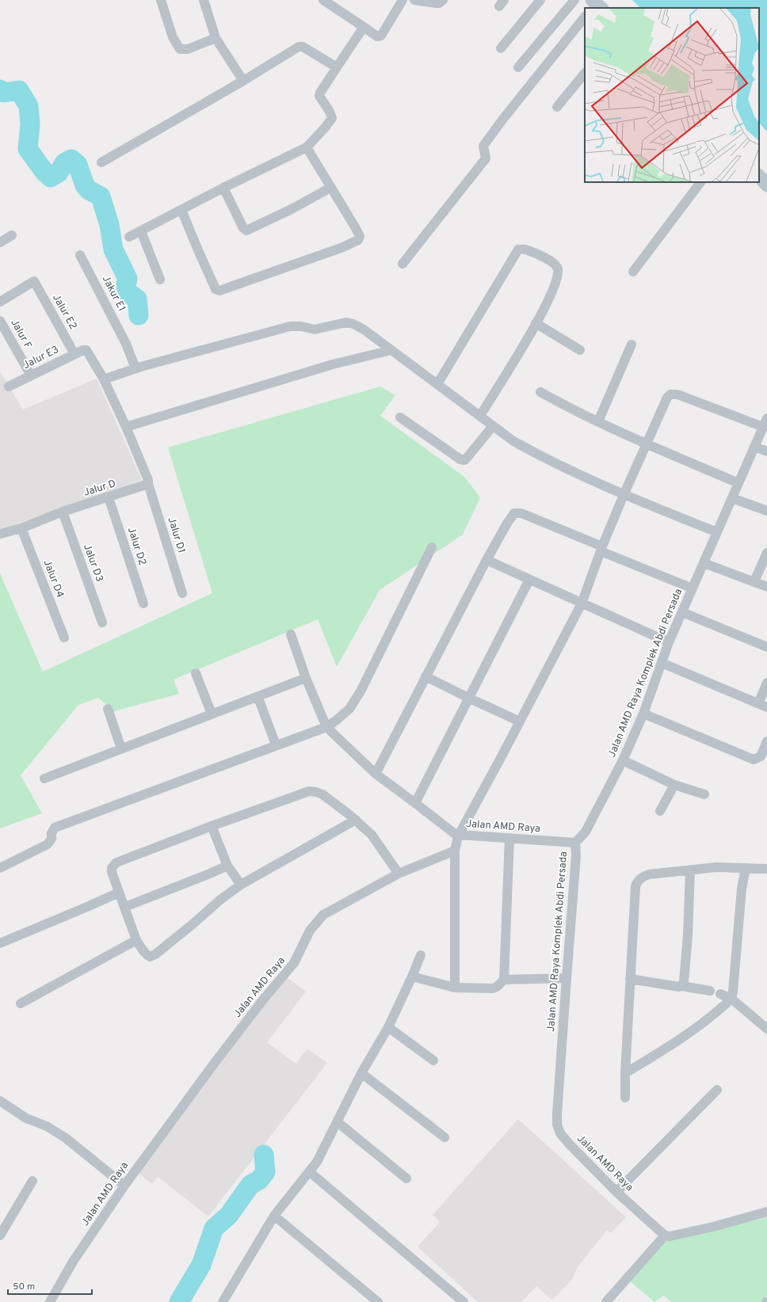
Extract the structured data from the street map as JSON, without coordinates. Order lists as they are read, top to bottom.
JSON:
{
  "streets": {
    "street": [
      "Jakur E1",
      "Jalur E2",
      "Jalur F",
      "Jalur E3",
      "Jalur D",
      "Jalur D1",
      "Jalur D2",
      "Jalur D3",
      "Jalur D4",
      "Jalan AMD Raya Komplek Abdi Persada",
      "Jalan AMD Raya"
    ]
  },
  "crossings": [
    ["Jalur E2", "Jalur E3"],
    ["Jalur F", "Jalur E3"],
    ["Jalur D", "Jalur D1"],
    ["Jalur D", "Jalur D2"],
    ["Jalur D", "Jalur D3"],
    ["Jalur D", "Jalur D4"],
    ["Jalan AMD Raya Komplek Abdi Persada", "Jalan AMD Raya"]
  ],
  "scale_bar": "50 m"
}
